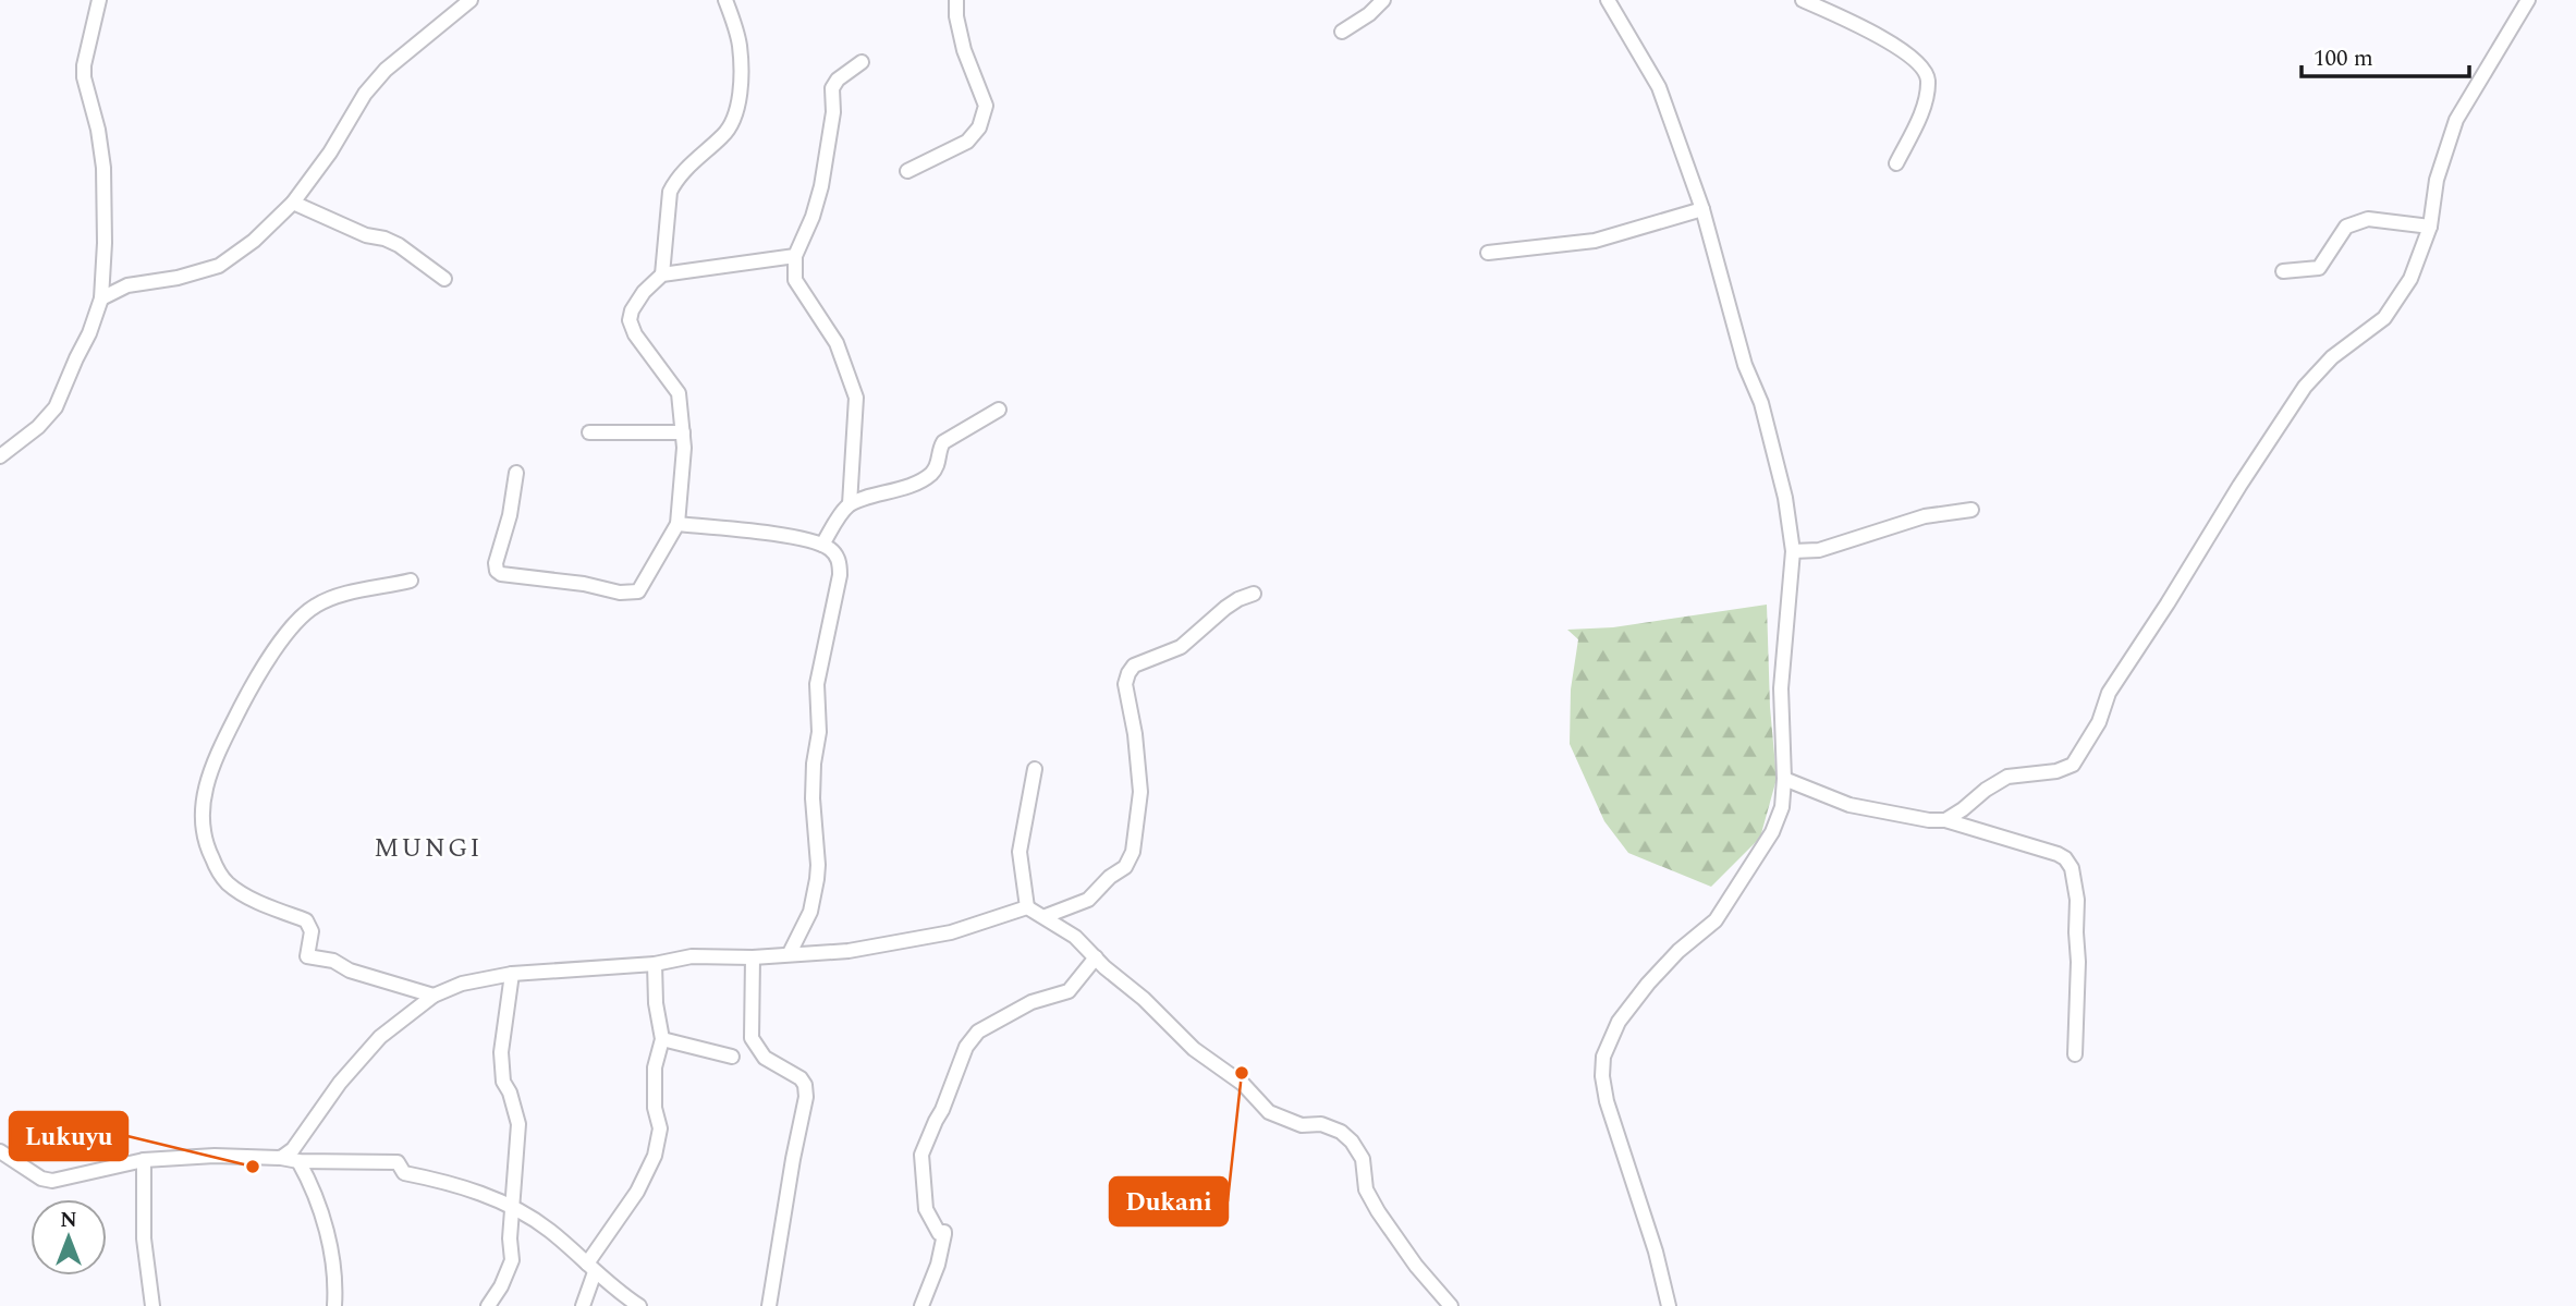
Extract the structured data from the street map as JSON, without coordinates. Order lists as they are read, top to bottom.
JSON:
{
  "districts": ["MUNGI"],
  "places": ["Dukani", "Lukuyu"],
  "scale_bar": "100 m",
  "north": "top"
}
